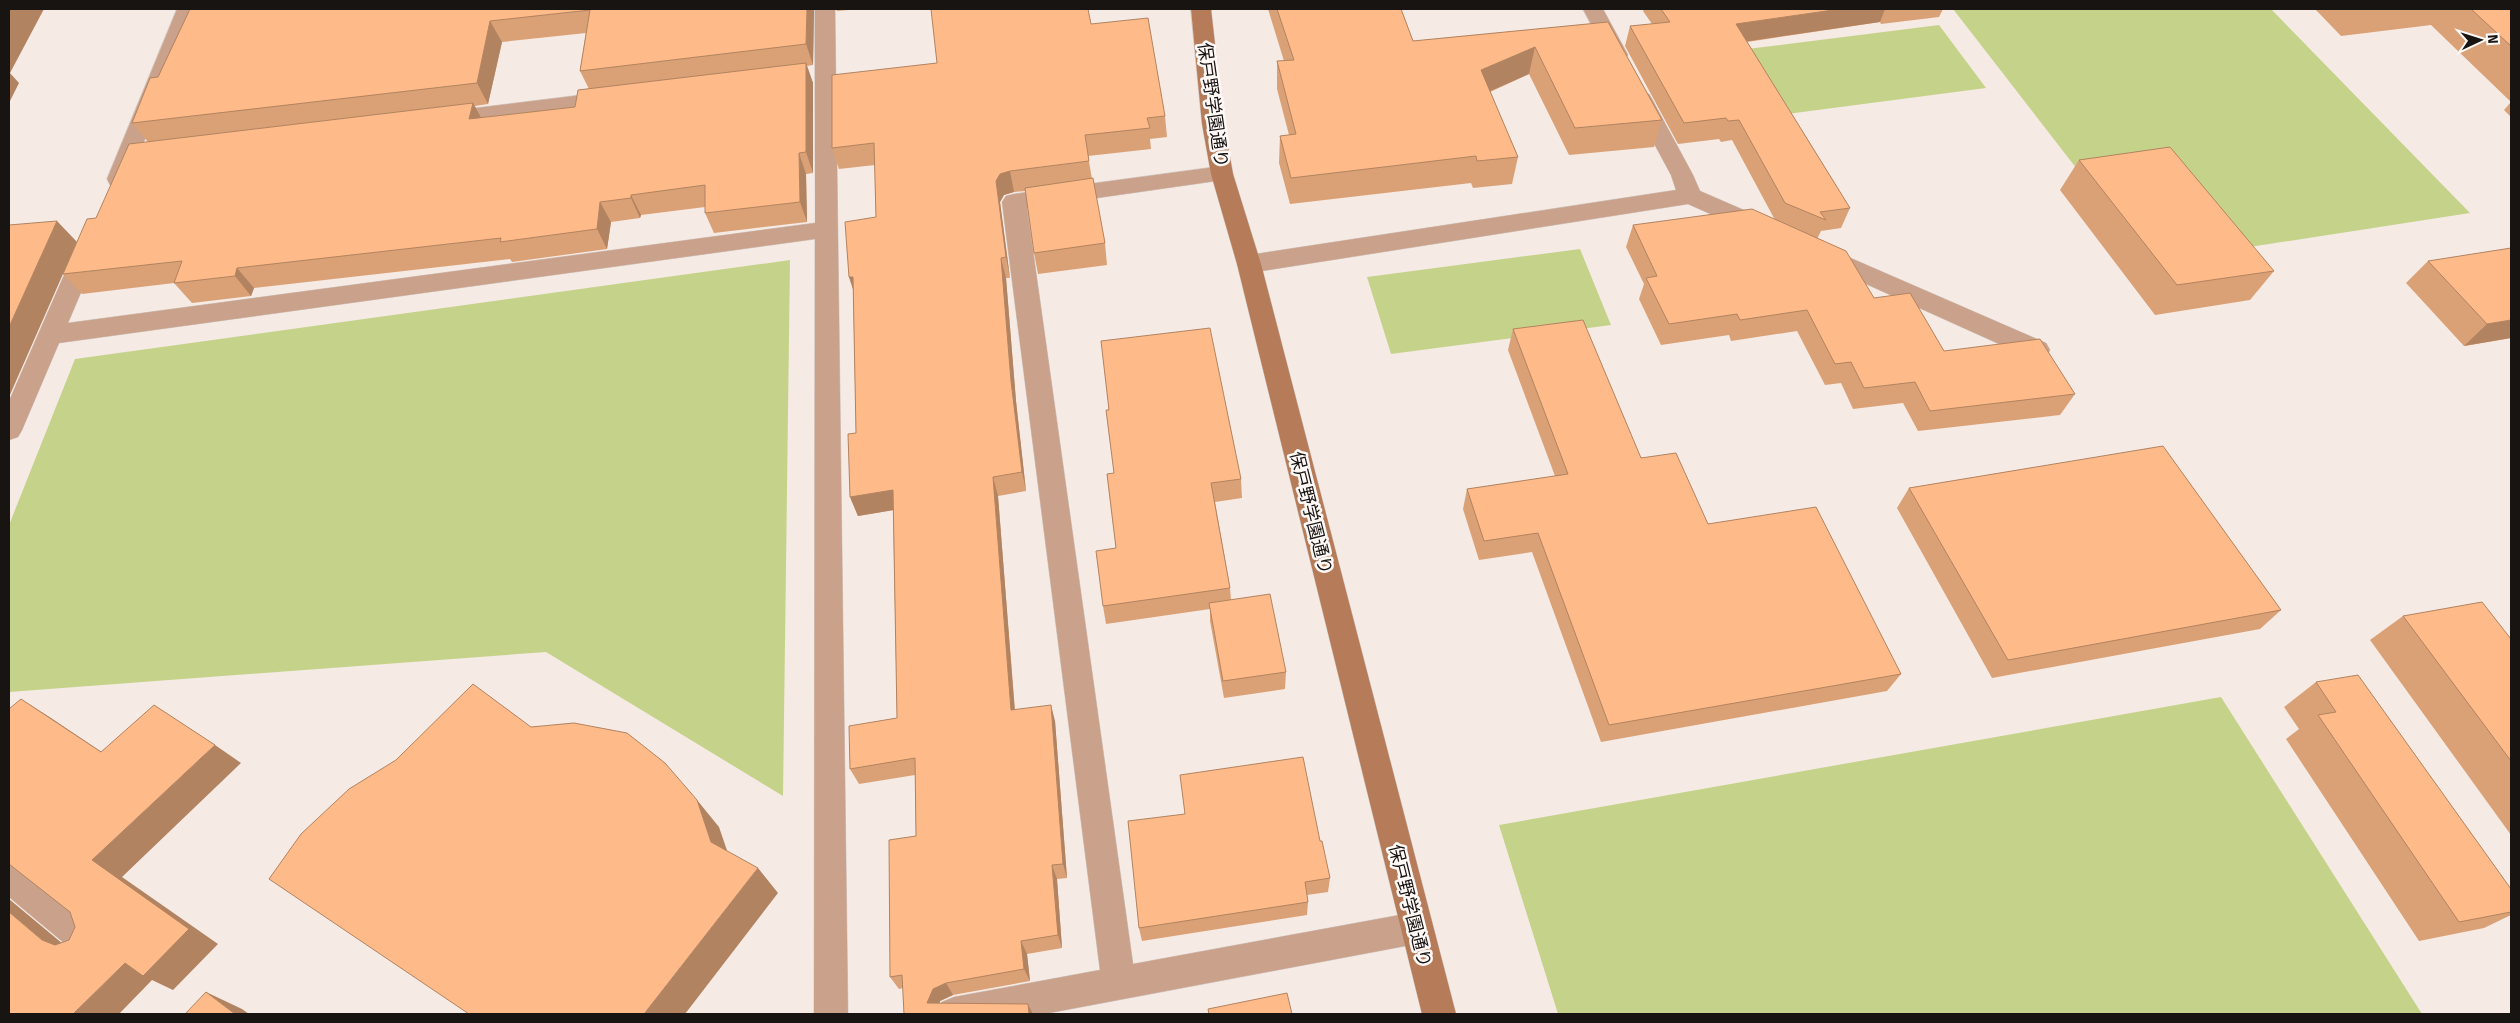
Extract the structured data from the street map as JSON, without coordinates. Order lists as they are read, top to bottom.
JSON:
{
  "streets": {
    "street": ["保戸野学園通り"]
  },
  "north": "right"
}
